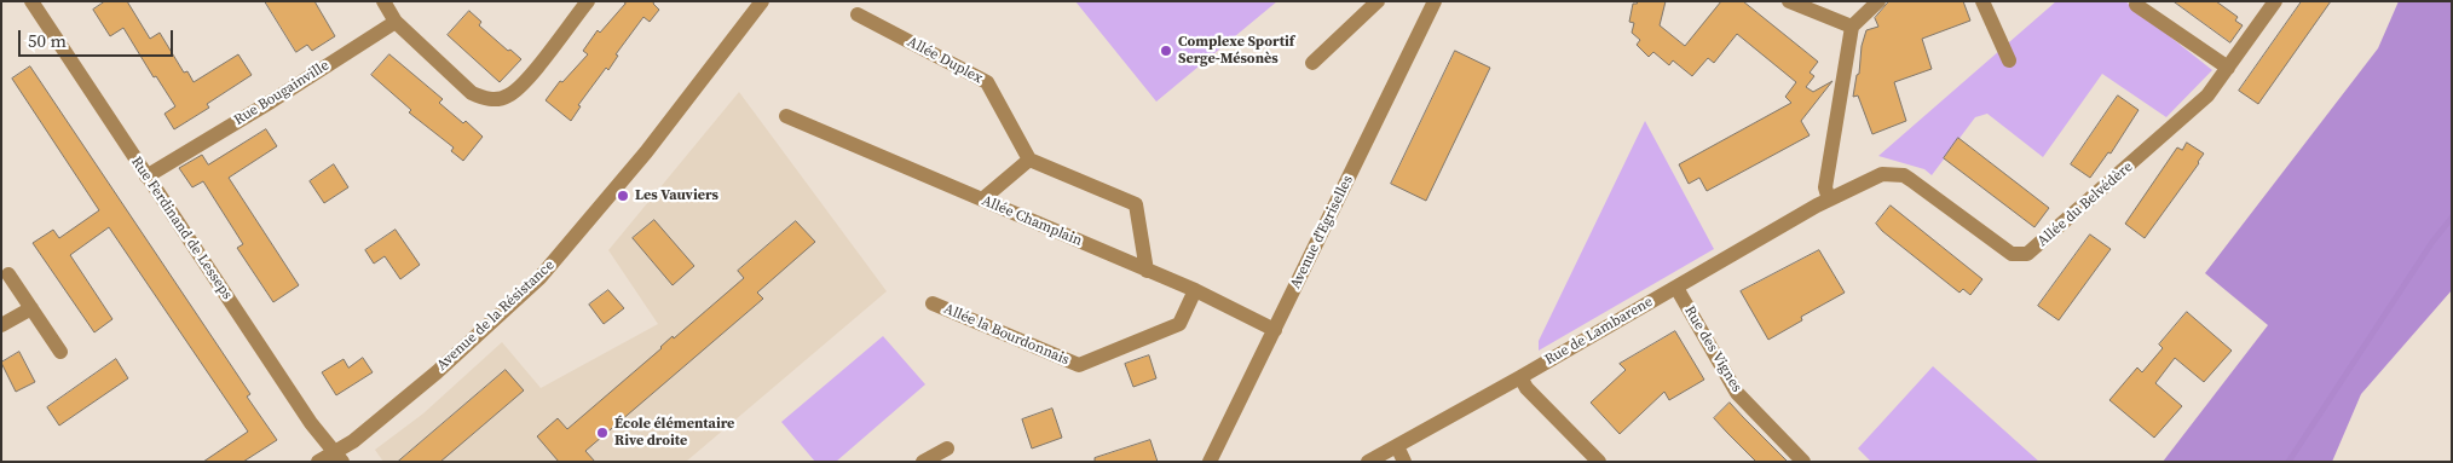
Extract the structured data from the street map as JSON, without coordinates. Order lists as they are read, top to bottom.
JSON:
{
  "streets": {
    "street": [
      "Allée Duplex",
      "Rue Bougainville",
      "Allée du Belvédère",
      "Allée Champlain",
      "Rue Ferdinand de Lesseps",
      "Avenue d'Egriselles",
      "Avenue de la Résistance",
      "Rue de Lambarene",
      "Allée la Bourdonnais",
      "Rue des Vignes"
    ]
  },
  "crossings": [
    ["Rue Bougainville", "Rue Ferdinand de Lesseps"],
    ["Allée du Belvédère", "Rue de Lambarene"],
    ["Allée Champlain", "Avenue d'Egriselles"],
    ["Allée Champlain", "Allée la Bourdonnais"],
    ["Rue Ferdinand de Lesseps", "Avenue de la Résistance"],
    ["Rue de Lambarene", "Rue des Vignes"]
  ],
  "places": ["Complexe Sportif Serge-Mésonès", "Les Vauviers", "École élémentaire Rive droite"],
  "scale_bar": "50 m"
}
